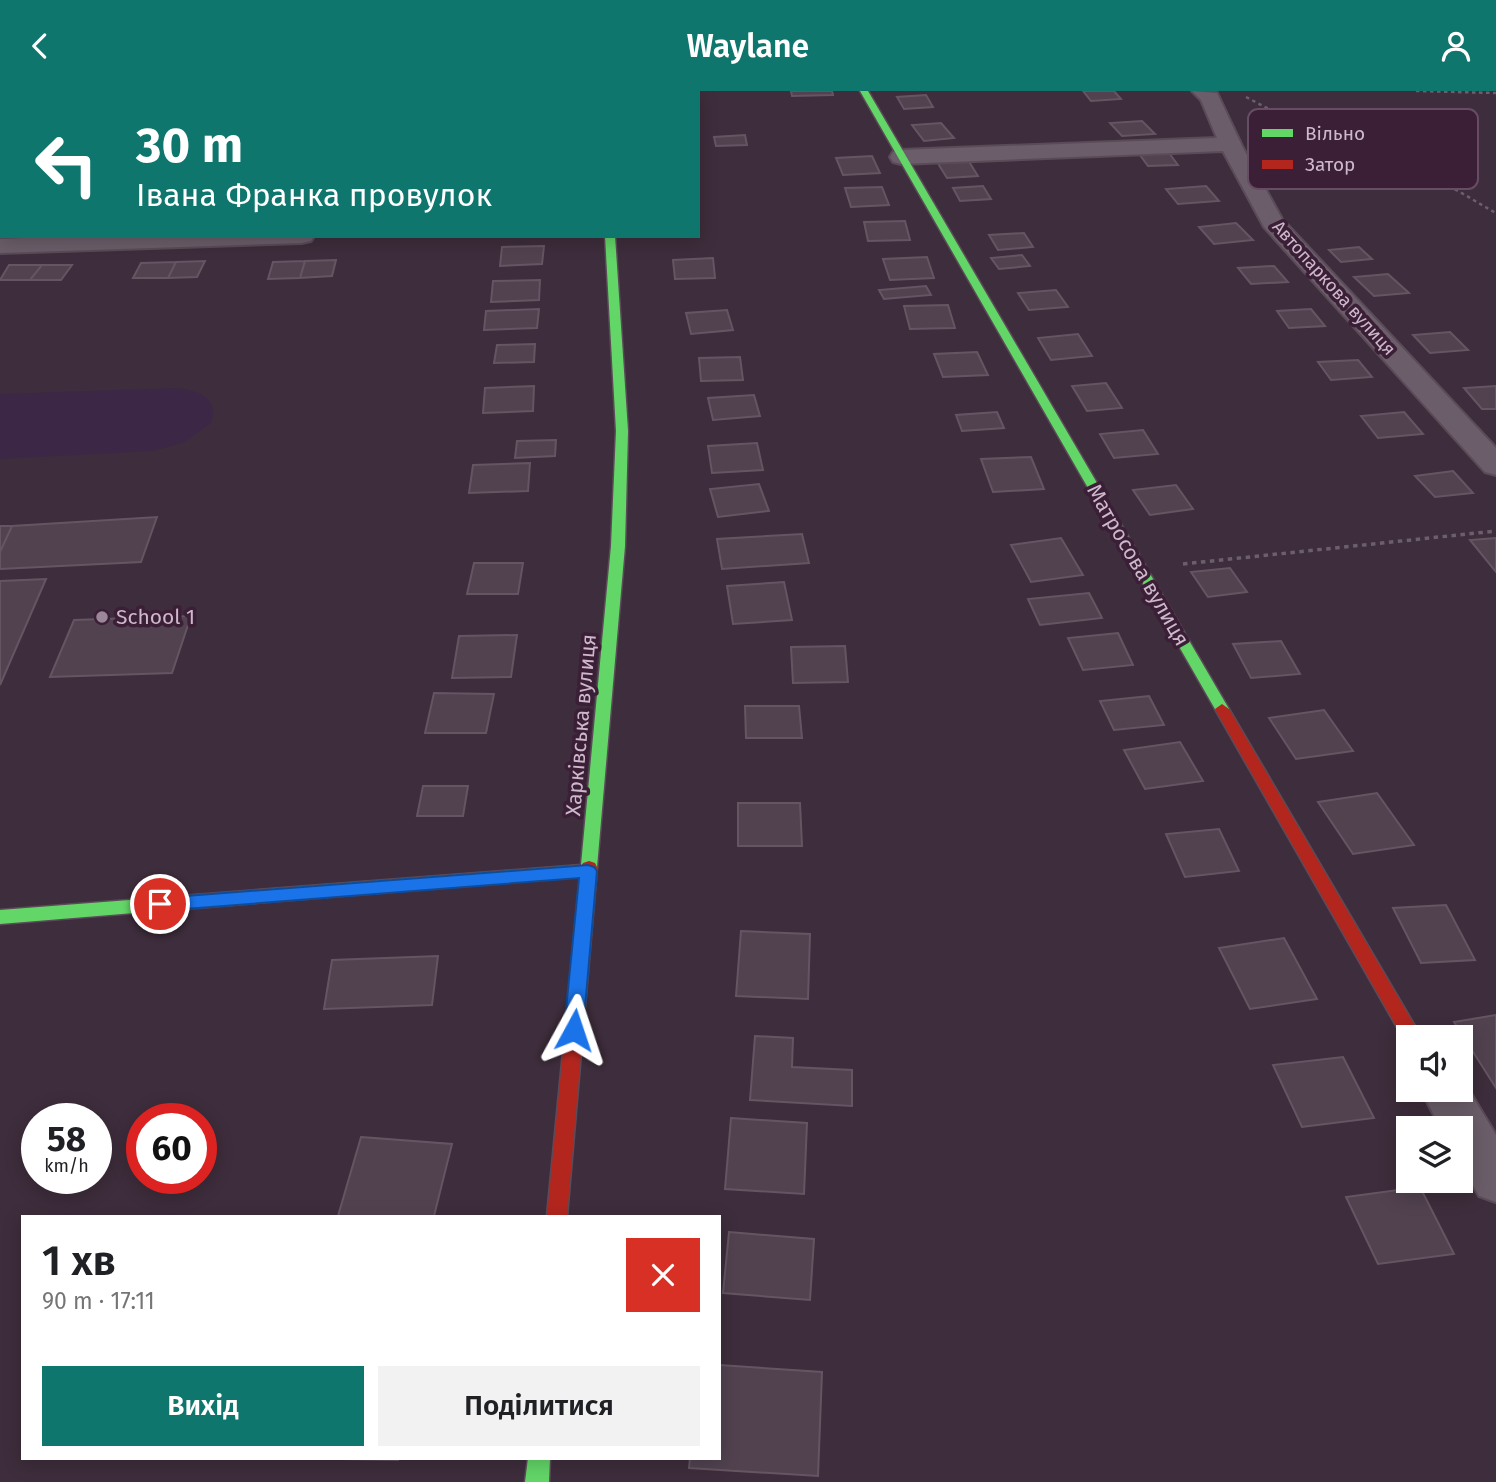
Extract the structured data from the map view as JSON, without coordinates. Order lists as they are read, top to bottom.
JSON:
{
  "streets": {
    "street": ["Автопаркова вулиця", "Матросова вулиця", "Харківська вулиця"]
  },
  "places": ["School 1"],
  "legend": ["Вільно", "Затор"],
  "page": {
    "header": "Waylane",
    "turn": ["30 m", "Івана Франка провулок"],
    "speed": "58 km/h",
    "limit": "60",
    "heading": ["1 хв", "90 m · 17:11"],
    "buttons": ["Вихід", "Поділитися"]
  }
}
